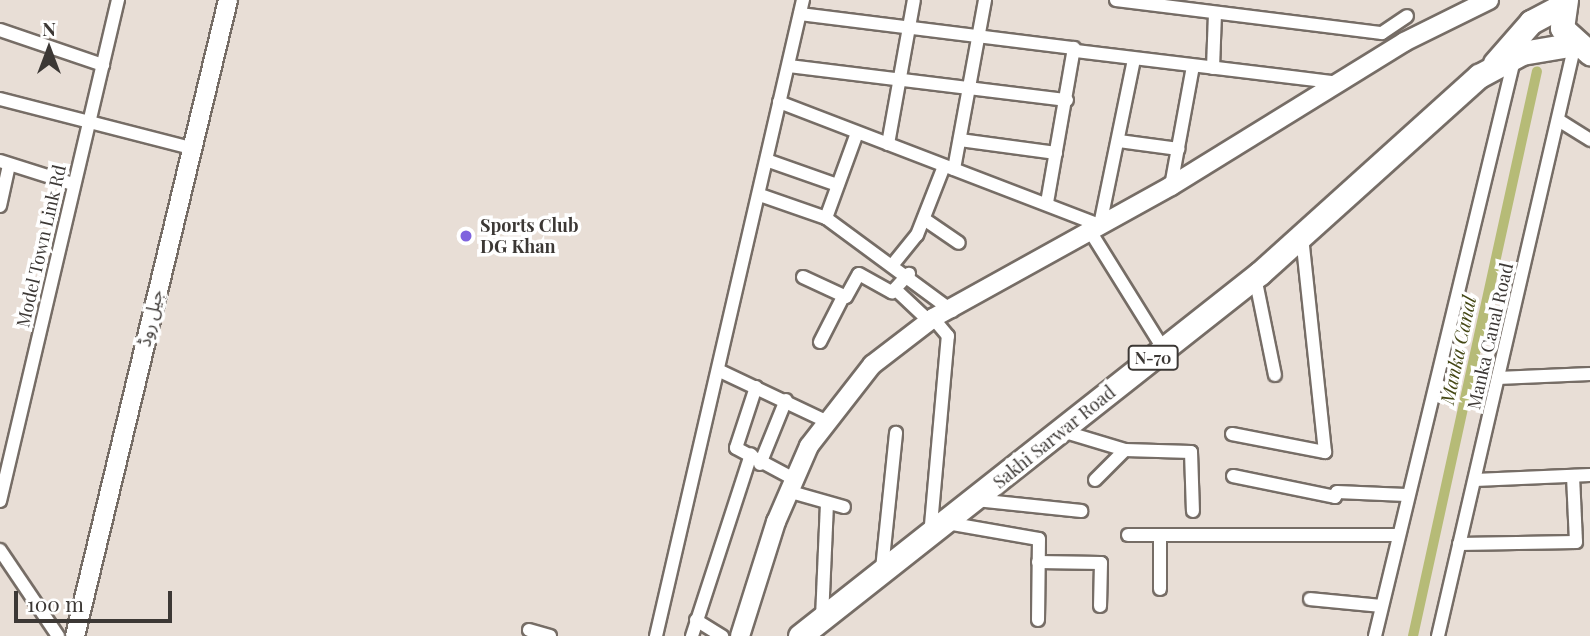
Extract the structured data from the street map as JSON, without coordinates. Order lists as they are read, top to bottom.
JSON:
{
  "streets": {
    "highway": ["N-70", "Sakhi Sarwar Road"],
    "street": ["Model Town Link Rd", "جیل روڈ", "Manka Canal Road"]
  },
  "crossings": [
    ["Manka Canal Road", "N-70"],
    ["Manka Canal Road", "Sakhi Sarwar Road"],
    ["N-70", "Sakhi Sarwar Road"]
  ],
  "water": ["Manka Canal"],
  "places": ["Sports Club DG Khan"],
  "scale_bar": "100 m",
  "north": "top"
}
